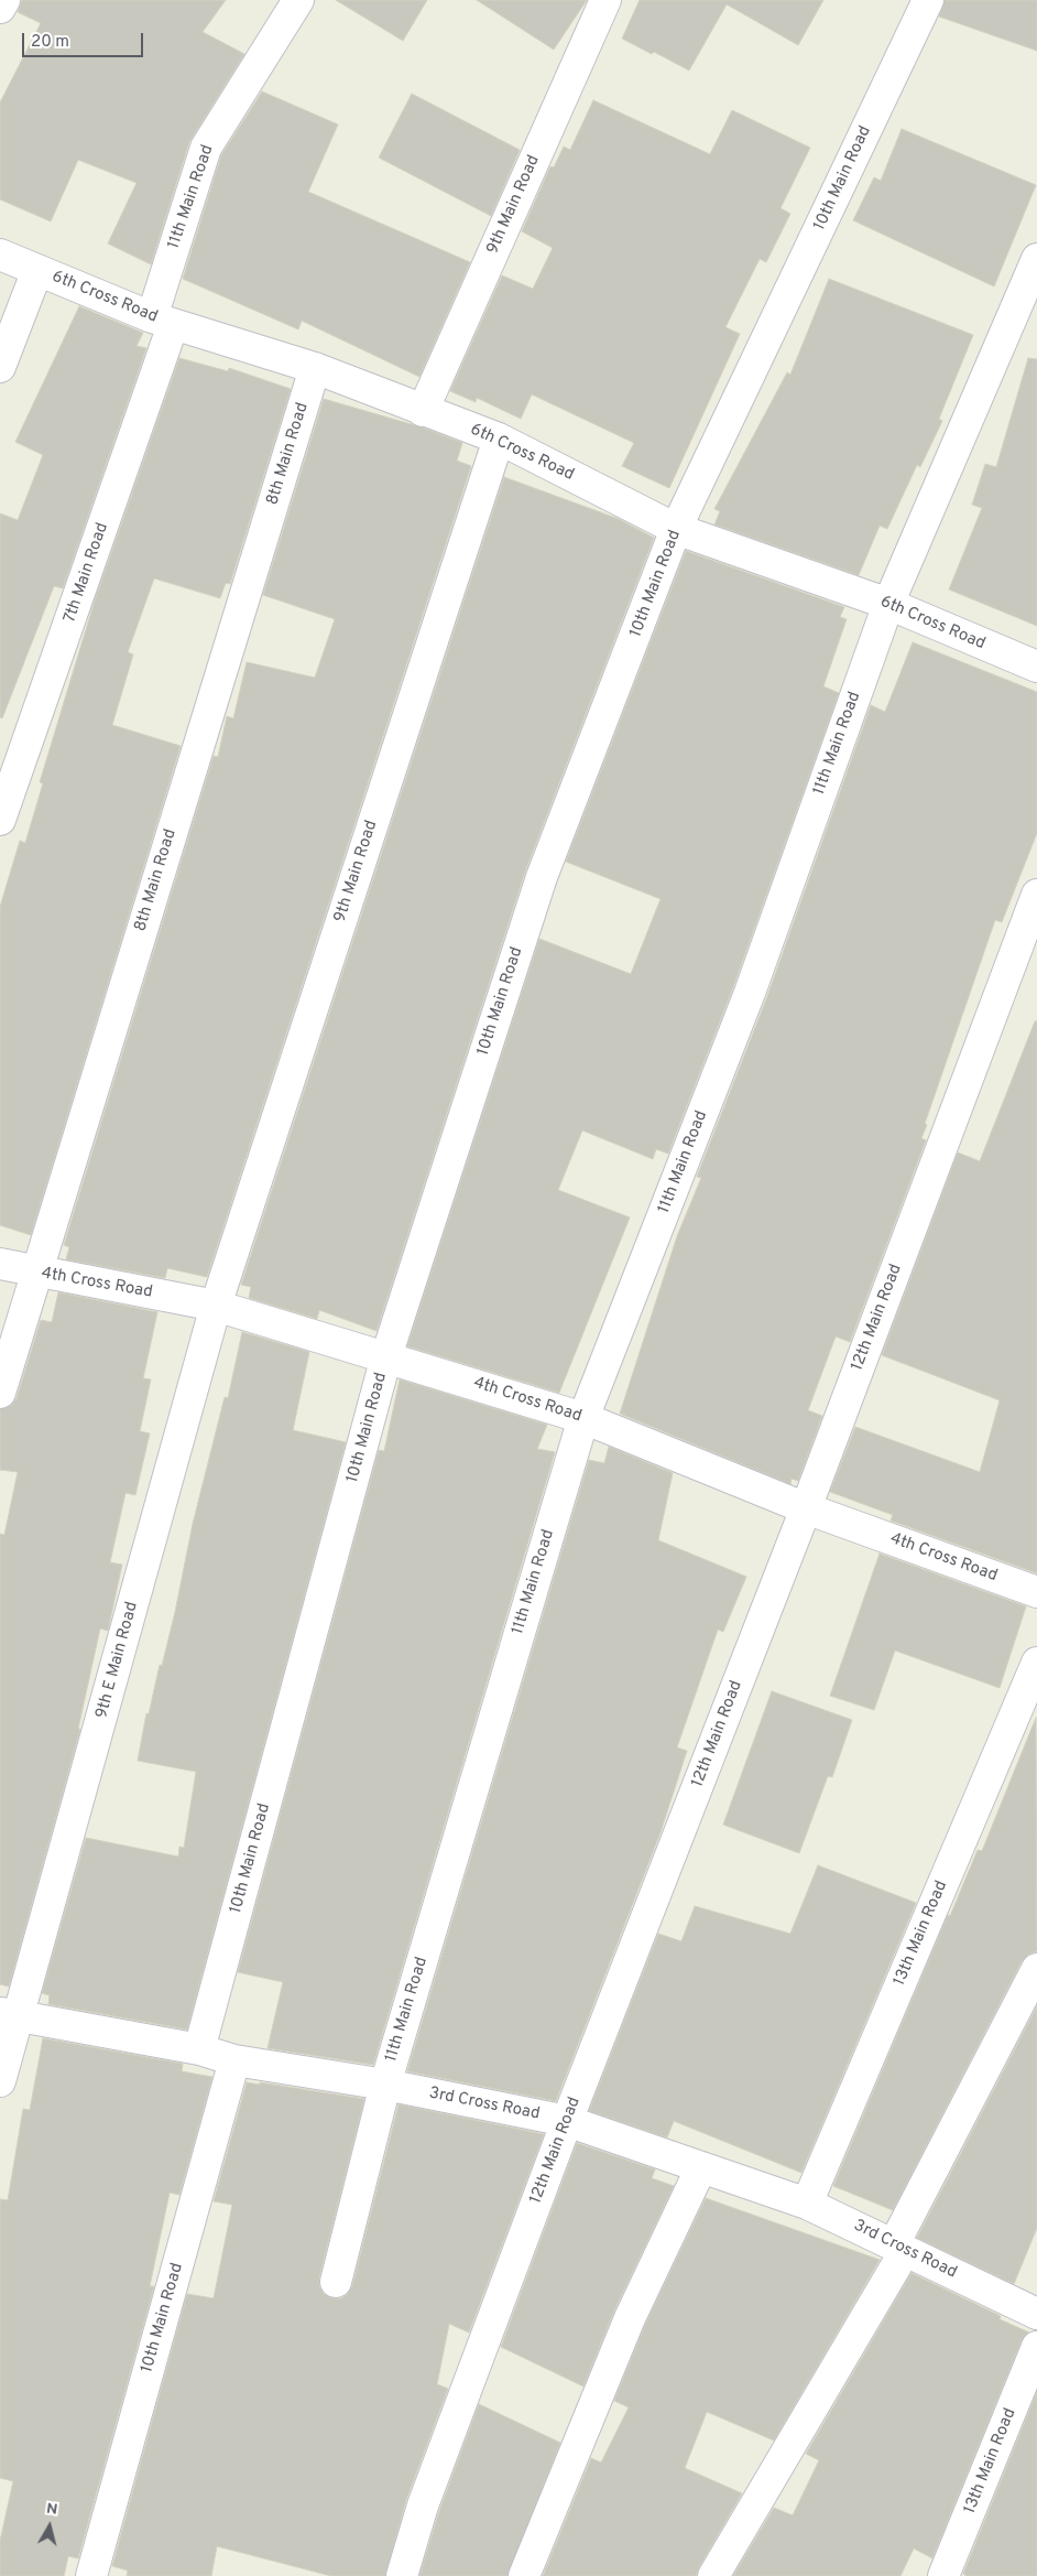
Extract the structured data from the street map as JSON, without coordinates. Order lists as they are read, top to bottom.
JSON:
{
  "streets": {
    "street": [
      "10th Main Road",
      "11th Main Road",
      "9th Main Road",
      "6th Cross Road",
      "8th Main Road",
      "7th Main Road",
      "4th Cross Road",
      "12th Main Road",
      "9th E Main Road",
      "13th Main Road",
      "3rd Cross Road"
    ]
  },
  "crossings": [
    ["10th Main Road", "6th Cross Road"],
    ["10th Main Road", "4th Cross Road"],
    ["10th Main Road", "3rd Cross Road"],
    ["11th Main Road", "6th Cross Road"],
    ["11th Main Road", "7th Main Road"],
    ["11th Main Road", "4th Cross Road"],
    ["11th Main Road", "3rd Cross Road"],
    ["9th Main Road", "6th Cross Road"],
    ["9th Main Road", "4th Cross Road"],
    ["9th Main Road", "9th E Main Road"],
    ["6th Cross Road", "8th Main Road"],
    ["6th Cross Road", "7th Main Road"],
    ["8th Main Road", "4th Cross Road"],
    ["4th Cross Road", "12th Main Road"],
    ["4th Cross Road", "9th E Main Road"],
    ["12th Main Road", "3rd Cross Road"],
    ["9th E Main Road", "3rd Cross Road"],
    ["13th Main Road", "3rd Cross Road"]
  ],
  "scale_bar": "20 m",
  "north": "top"
}
